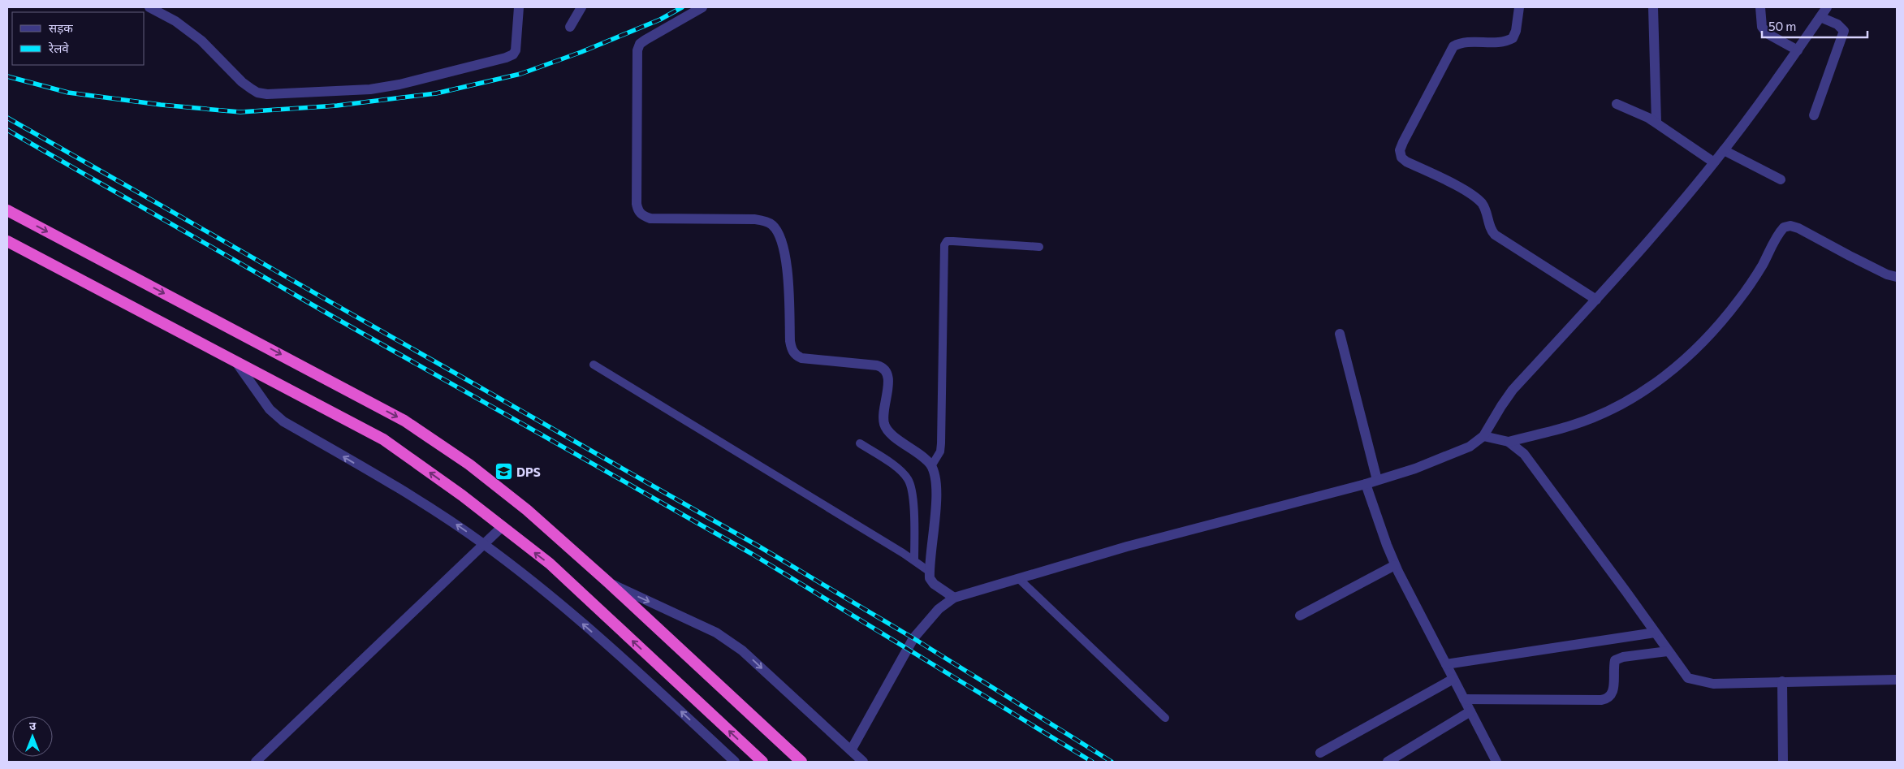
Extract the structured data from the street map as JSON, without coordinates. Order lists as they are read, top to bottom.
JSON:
{
  "places": {
    "school or university": ["DPS"]
  },
  "legend": ["सड़क", "रेलवे"],
  "scale_bar": "50 m",
  "north": "top"
}
